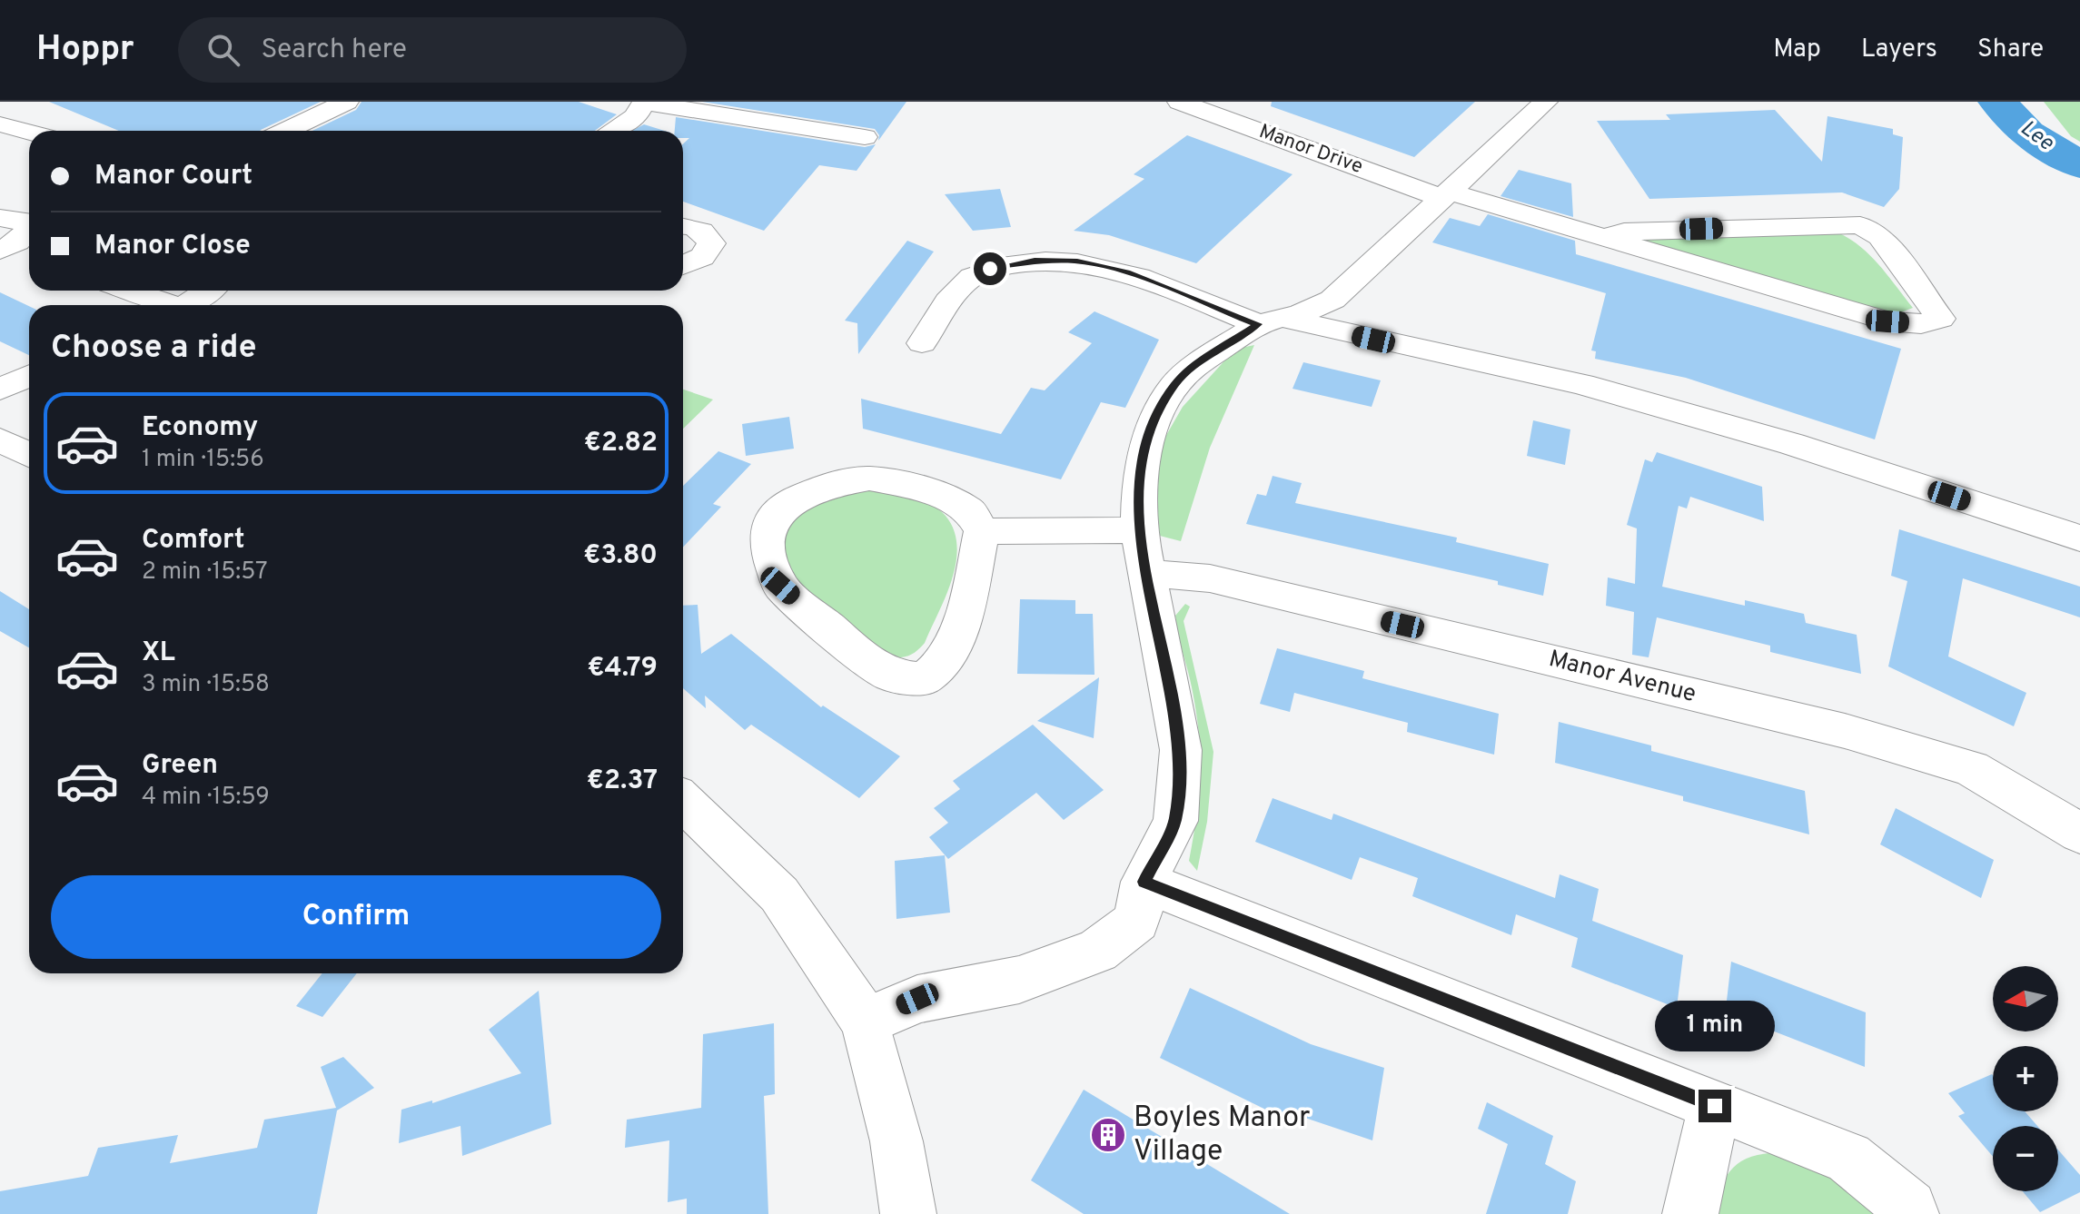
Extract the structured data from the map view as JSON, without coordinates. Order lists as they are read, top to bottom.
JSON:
{
  "streets": {
    "street": ["Manor Drive", "Manor Avenue"]
  },
  "water": ["Lee"],
  "places": {
    "building": ["Boyles Manor Village"]
  },
  "north": "left",
  "page": {
    "header": "Hoppr",
    "search": "Search here",
    "nav": ["Map", "Layers", "Share"],
    "banner": ["Manor Court", "Manor Close"],
    "heading": "Choose a ride",
    "list": [
      {
        "name": "Economy",
        "note": "1 min · 15:56",
        "value": "€2.82"
      },
      {
        "name": "Comfort",
        "note": "2 min · 15:57",
        "value": "€3.80"
      },
      {
        "name": "XL",
        "note": "3 min · 15:58",
        "value": "€4.79"
      },
      {
        "name": "Green",
        "note": "4 min · 15:59",
        "value": "€2.37"
      }
    ],
    "buttons": "Confirm",
    "map_buttons": ["+", "−"],
    "bubble": "1 min"
  }
}
